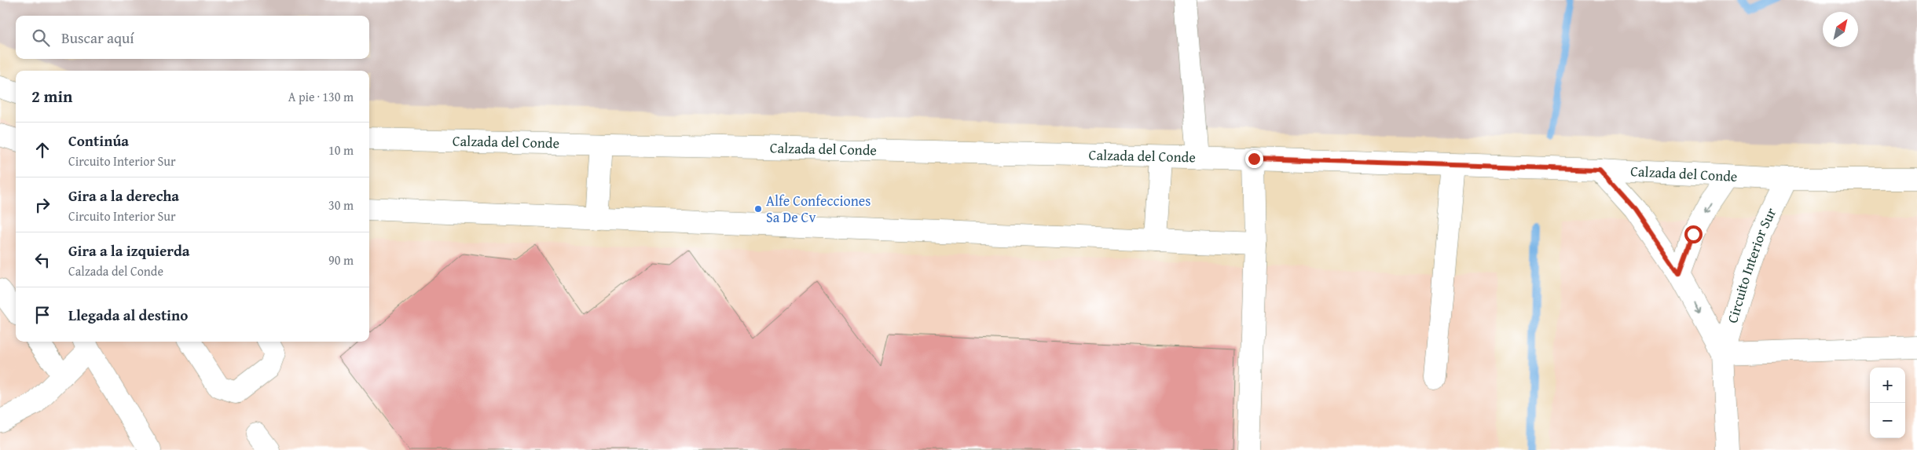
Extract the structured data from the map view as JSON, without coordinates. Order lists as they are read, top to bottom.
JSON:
{
  "streets": {
    "street": ["Calzada del Conde", "Circuito Interior Sur"]
  },
  "crossings": [
    ["Calzada del Conde", "Circuito Interior Sur"]
  ],
  "places": ["Alfe Confecciones Sa De Cv"],
  "north": "top right",
  "page": {
    "search": "Buscar aquí",
    "heading": ["2 min", "A pie · 130 m"],
    "list": [
      ["Continúa", "Circuito Interior Sur", "10 m"],
      ["Gira a la derecha", "Circuito Interior Sur", "30 m"],
      ["Gira a la izquierda", "Calzada del Conde", "90 m"],
      "Llegada al destino"
    ],
    "map_buttons": ["+", "−"]
  }
}
